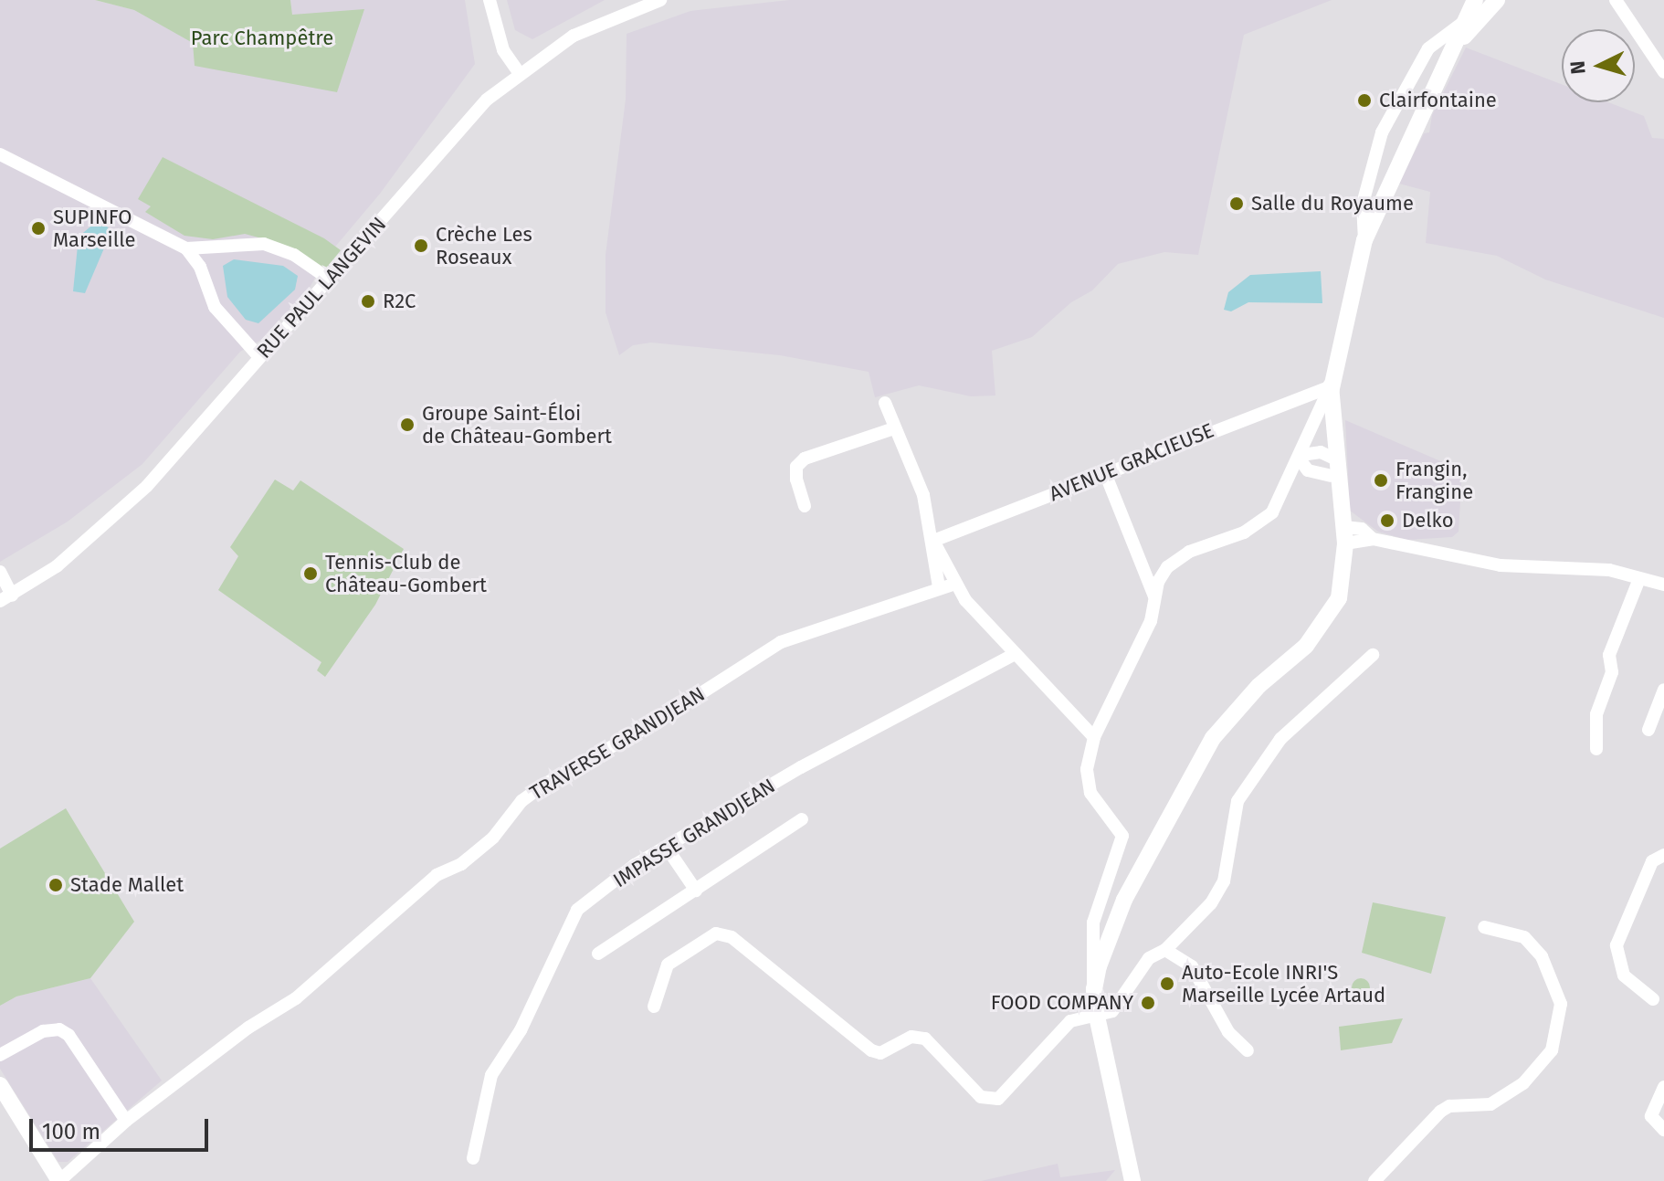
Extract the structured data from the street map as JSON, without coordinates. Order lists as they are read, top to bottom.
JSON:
{
  "streets": {
    "street": [
      "RUE PAUL LANGEVIN",
      "AVENUE GRACIEUSE",
      "TRAVERSE GRANDJEAN",
      "IMPASSE GRANDJEAN"
    ]
  },
  "parks": ["Parc Champêtre"],
  "places": [
    "Clairfontaine",
    "Salle du Royaume",
    "SUPINFO Marseille",
    "Crèche Les Roseaux",
    "R2C",
    "Groupe Saint-Éloi de Château-Gombert",
    "Frangin, Frangine",
    "Delko",
    "Tennis-Club de Château-Gombert",
    "Stade Mallet",
    "Auto-Ecole INRI'S Marseille Lycée Artaud",
    "FOOD COMPANY"
  ],
  "scale_bar": "100 m",
  "north": "left"
}
